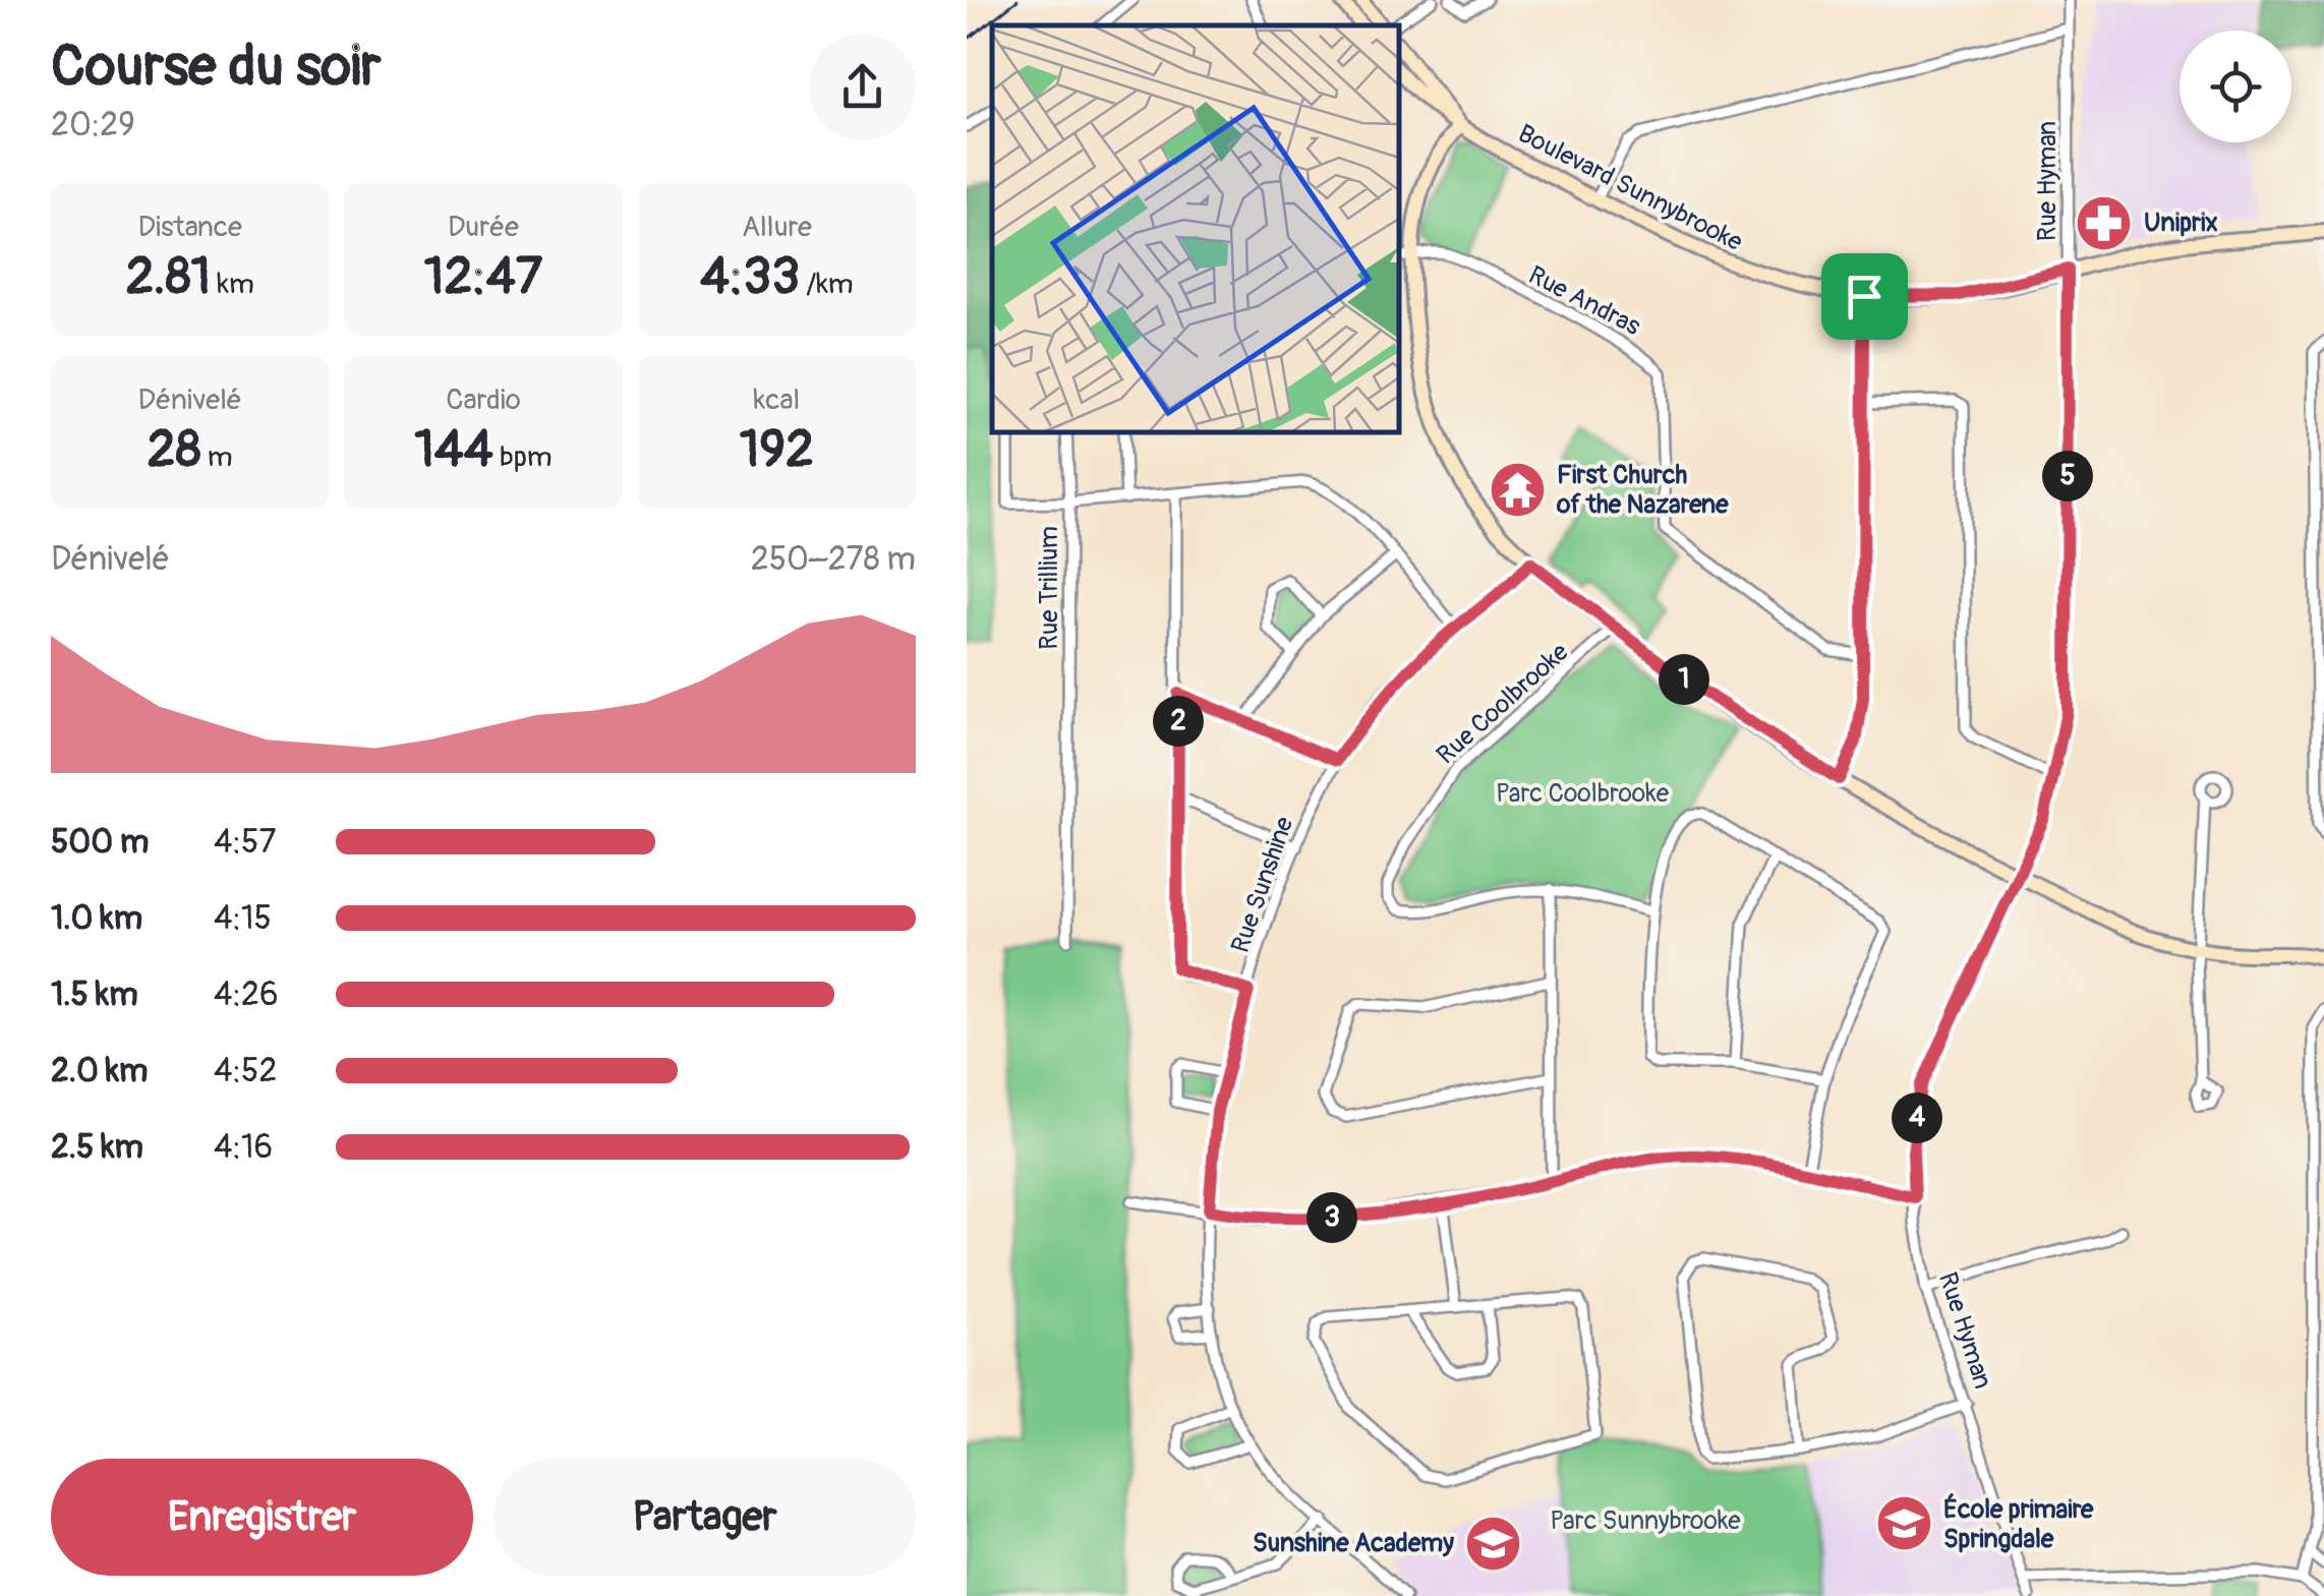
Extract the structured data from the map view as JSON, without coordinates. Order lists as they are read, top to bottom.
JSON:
{
  "streets": {
    "street": [
      "Rue Hyman",
      "Boulevard Sunnybrooke",
      "Rue Andras",
      "Rue Trillium",
      "Rue Coolbrooke",
      "Rue Sunshine"
    ]
  },
  "crossings": [
    ["Rue Hyman", "Boulevard Sunnybrooke"],
    ["Rue Trillium", "Rue Sunshine"]
  ],
  "parks": ["Parc Coolbrooke", "Parc Sunnybrooke"],
  "places": {
    "pharmacy": ["Uniprix"],
    "temple": ["First Church of the Nazarene"],
    "school or university": ["École primaire Springdale", "Sunshine Academy"]
  },
  "page": {
    "heading": ["Course du soir", "20:29"],
    "stats": [
      ["Distance", "2.81 km"],
      ["Durée", "12:47"],
      ["Allure", "4:33 /km"],
      ["Dénivelé", "28 m"],
      ["Cardio", "144 bpm"],
      ["kcal", "192"]
    ],
    "pins": [
      "5",
      "1",
      "2",
      "4",
      "3"
    ],
    "chart": ["Dénivelé", "250–278 m"],
    "list": [
      {
        "name": "500 m",
        "note": "4:57"
      },
      {
        "name": "1.0 km",
        "note": "4:15"
      },
      {
        "name": "1.5 km",
        "note": "4:26"
      },
      {
        "name": "2.0 km",
        "note": "4:52"
      },
      {
        "name": "2.5 km",
        "note": "4:16"
      }
    ],
    "buttons": ["Enregistrer", "Partager"]
  }
}
